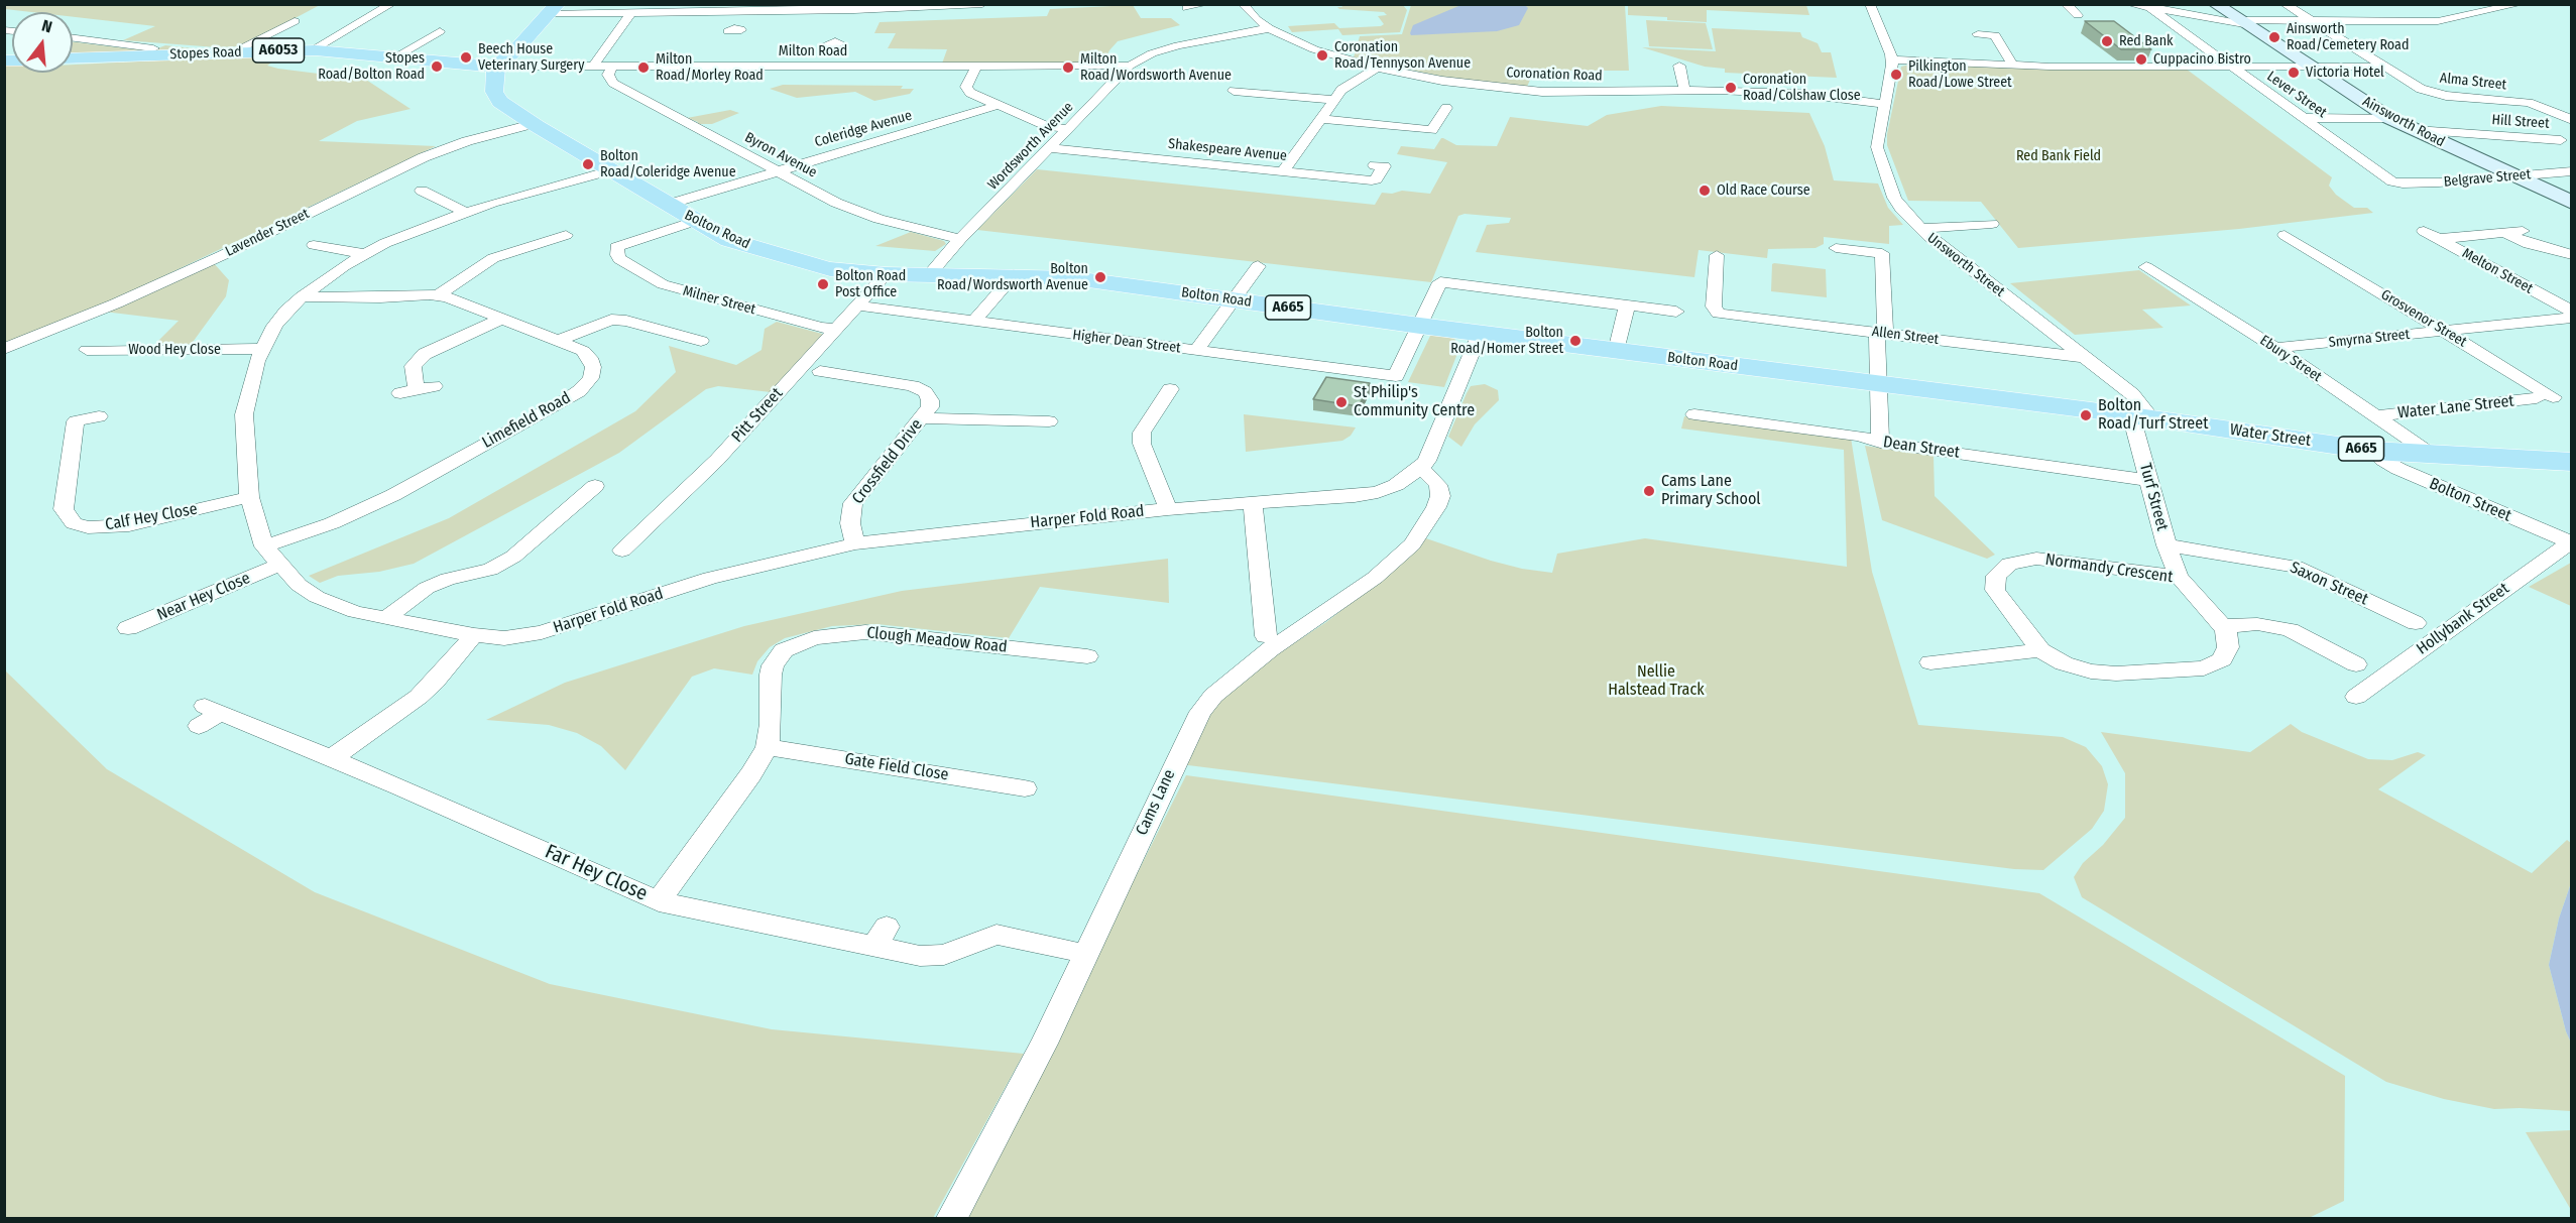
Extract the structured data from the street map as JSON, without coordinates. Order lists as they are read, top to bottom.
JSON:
{
  "streets": {
    "main road": [
      "A6053",
      "Stopes Road",
      "Ainsworth Road",
      "Bolton Road",
      "A665",
      "Water Street"
    ],
    "street": [
      "Milton Road",
      "Coronation Road",
      "Alma Street",
      "Lever Street",
      "Hill Street",
      "Coleridge Avenue",
      "Wordsworth Avenue",
      "Shakespeare Avenue",
      "Byron Avenue",
      "Belgrave Street",
      "Lavender Street",
      "Unsworth Street",
      "Melton Street",
      "Milner Street",
      "Grosvenor Street",
      "Allen Street",
      "Smyrna Street",
      "Higher Dean Street",
      "Wood Hey Close",
      "Ebury Street",
      "Water Lane Street",
      "Pitt Street",
      "Limefield Road",
      "Dean Street",
      "Crossfield Drive",
      "Turf Street",
      "Bolton Street",
      "Calf Hey Close",
      "Harper Fold Road",
      "Normandy Crescent",
      "Saxon Street",
      "Near Hey Close",
      "Hollybank Street",
      "Clough Meadow Road",
      "Gate Field Close",
      "Cams Lane",
      "Far Hey Close"
    ]
  },
  "crossings": [
    ["Milton Road", "Stopes Road"],
    ["Milton Road", "Wordsworth Avenue"],
    ["Milton Road", "Byron Avenue"],
    ["Milton Road", "Bolton Road"],
    ["Stopes Road", "Bolton Road"],
    ["Coronation Road", "Wordsworth Avenue"],
    ["Coronation Road", "Unsworth Street"],
    ["Alma Street", "Hill Street"],
    ["Lever Street", "Belgrave Street"],
    ["Ainsworth Road", "Hill Street"],
    ["Ainsworth Road", "Belgrave Street"],
    ["Coleridge Avenue", "Byron Avenue"],
    ["Coleridge Avenue", "Bolton Road"],
    ["Wordsworth Avenue", "Shakespeare Avenue"],
    ["Wordsworth Avenue", "Byron Avenue"],
    ["Wordsworth Avenue", "Bolton Road"],
    ["Bolton Road", "Lavender Street"],
    ["Bolton Road", "Unsworth Street"],
    ["Bolton Road", "Milner Street"],
    ["Bolton Road", "Higher Dean Street"],
    ["Bolton Road", "Pitt Street"],
    ["Bolton Road", "Water Street"],
    ["Bolton Road", "Turf Street"],
    ["Bolton Road", "Harper Fold Road"],
    ["Unsworth Street", "Allen Street"],
    ["Unsworth Street", "Water Street"],
    ["Unsworth Street", "Turf Street"],
    ["Milner Street", "Pitt Street"],
    ["Grosvenor Street", "Smyrna Street"],
    ["Grosvenor Street", "Water Lane Street"],
    ["Smyrna Street", "Ebury Street"],
    ["Higher Dean Street", "Pitt Street"],
    ["Wood Hey Close", "Harper Fold Road"],
    ["Ebury Street", "Water Lane Street"],
    ["Ebury Street", "Water Street"],
    ["Limefield Road", "Harper Fold Road"],
    ["Water Street", "Turf Street"],
    ["Water Street", "Bolton Street"],
    ["Dean Street", "Turf Street"],
    ["Crossfield Drive", "Harper Fold Road"],
    ["Turf Street", "Normandy Crescent"],
    ["Turf Street", "Saxon Street"],
    ["Bolton Street", "Hollybank Street"],
    ["Calf Hey Close", "Harper Fold Road"],
    ["Harper Fold Road", "Near Hey Close"],
    ["Harper Fold Road", "Cams Lane"],
    ["Clough Meadow Road", "Gate Field Close"],
    ["Clough Meadow Road", "Far Hey Close"]
  ],
  "parks": ["Red Bank Field", "Nellie Halstead Track"],
  "places": [
    "Ainsworth Road/Cemetery Road",
    "Red Bank",
    "Coronation Road/Tennyson Avenue",
    "Beech House Veterinary Surgery",
    "Cuppacino Bistro",
    "Stopes Road/Bolton Road",
    "Milton Road/Morley Road",
    "Milton Road/Wordsworth Avenue",
    "Victoria Hotel",
    "Pilkington Road/Lowe Street",
    "Coronation Road/Colshaw Close",
    "Bolton Road/Coleridge Avenue",
    "Old Race Course",
    "Bolton Road/Wordsworth Avenue",
    "Bolton Road Post Office",
    "Bolton Road/Homer Street",
    "St Philip's Community Centre",
    "Bolton Road/Turf Street",
    "Cams Lane Primary School"
  ],
  "north": "top"
}
